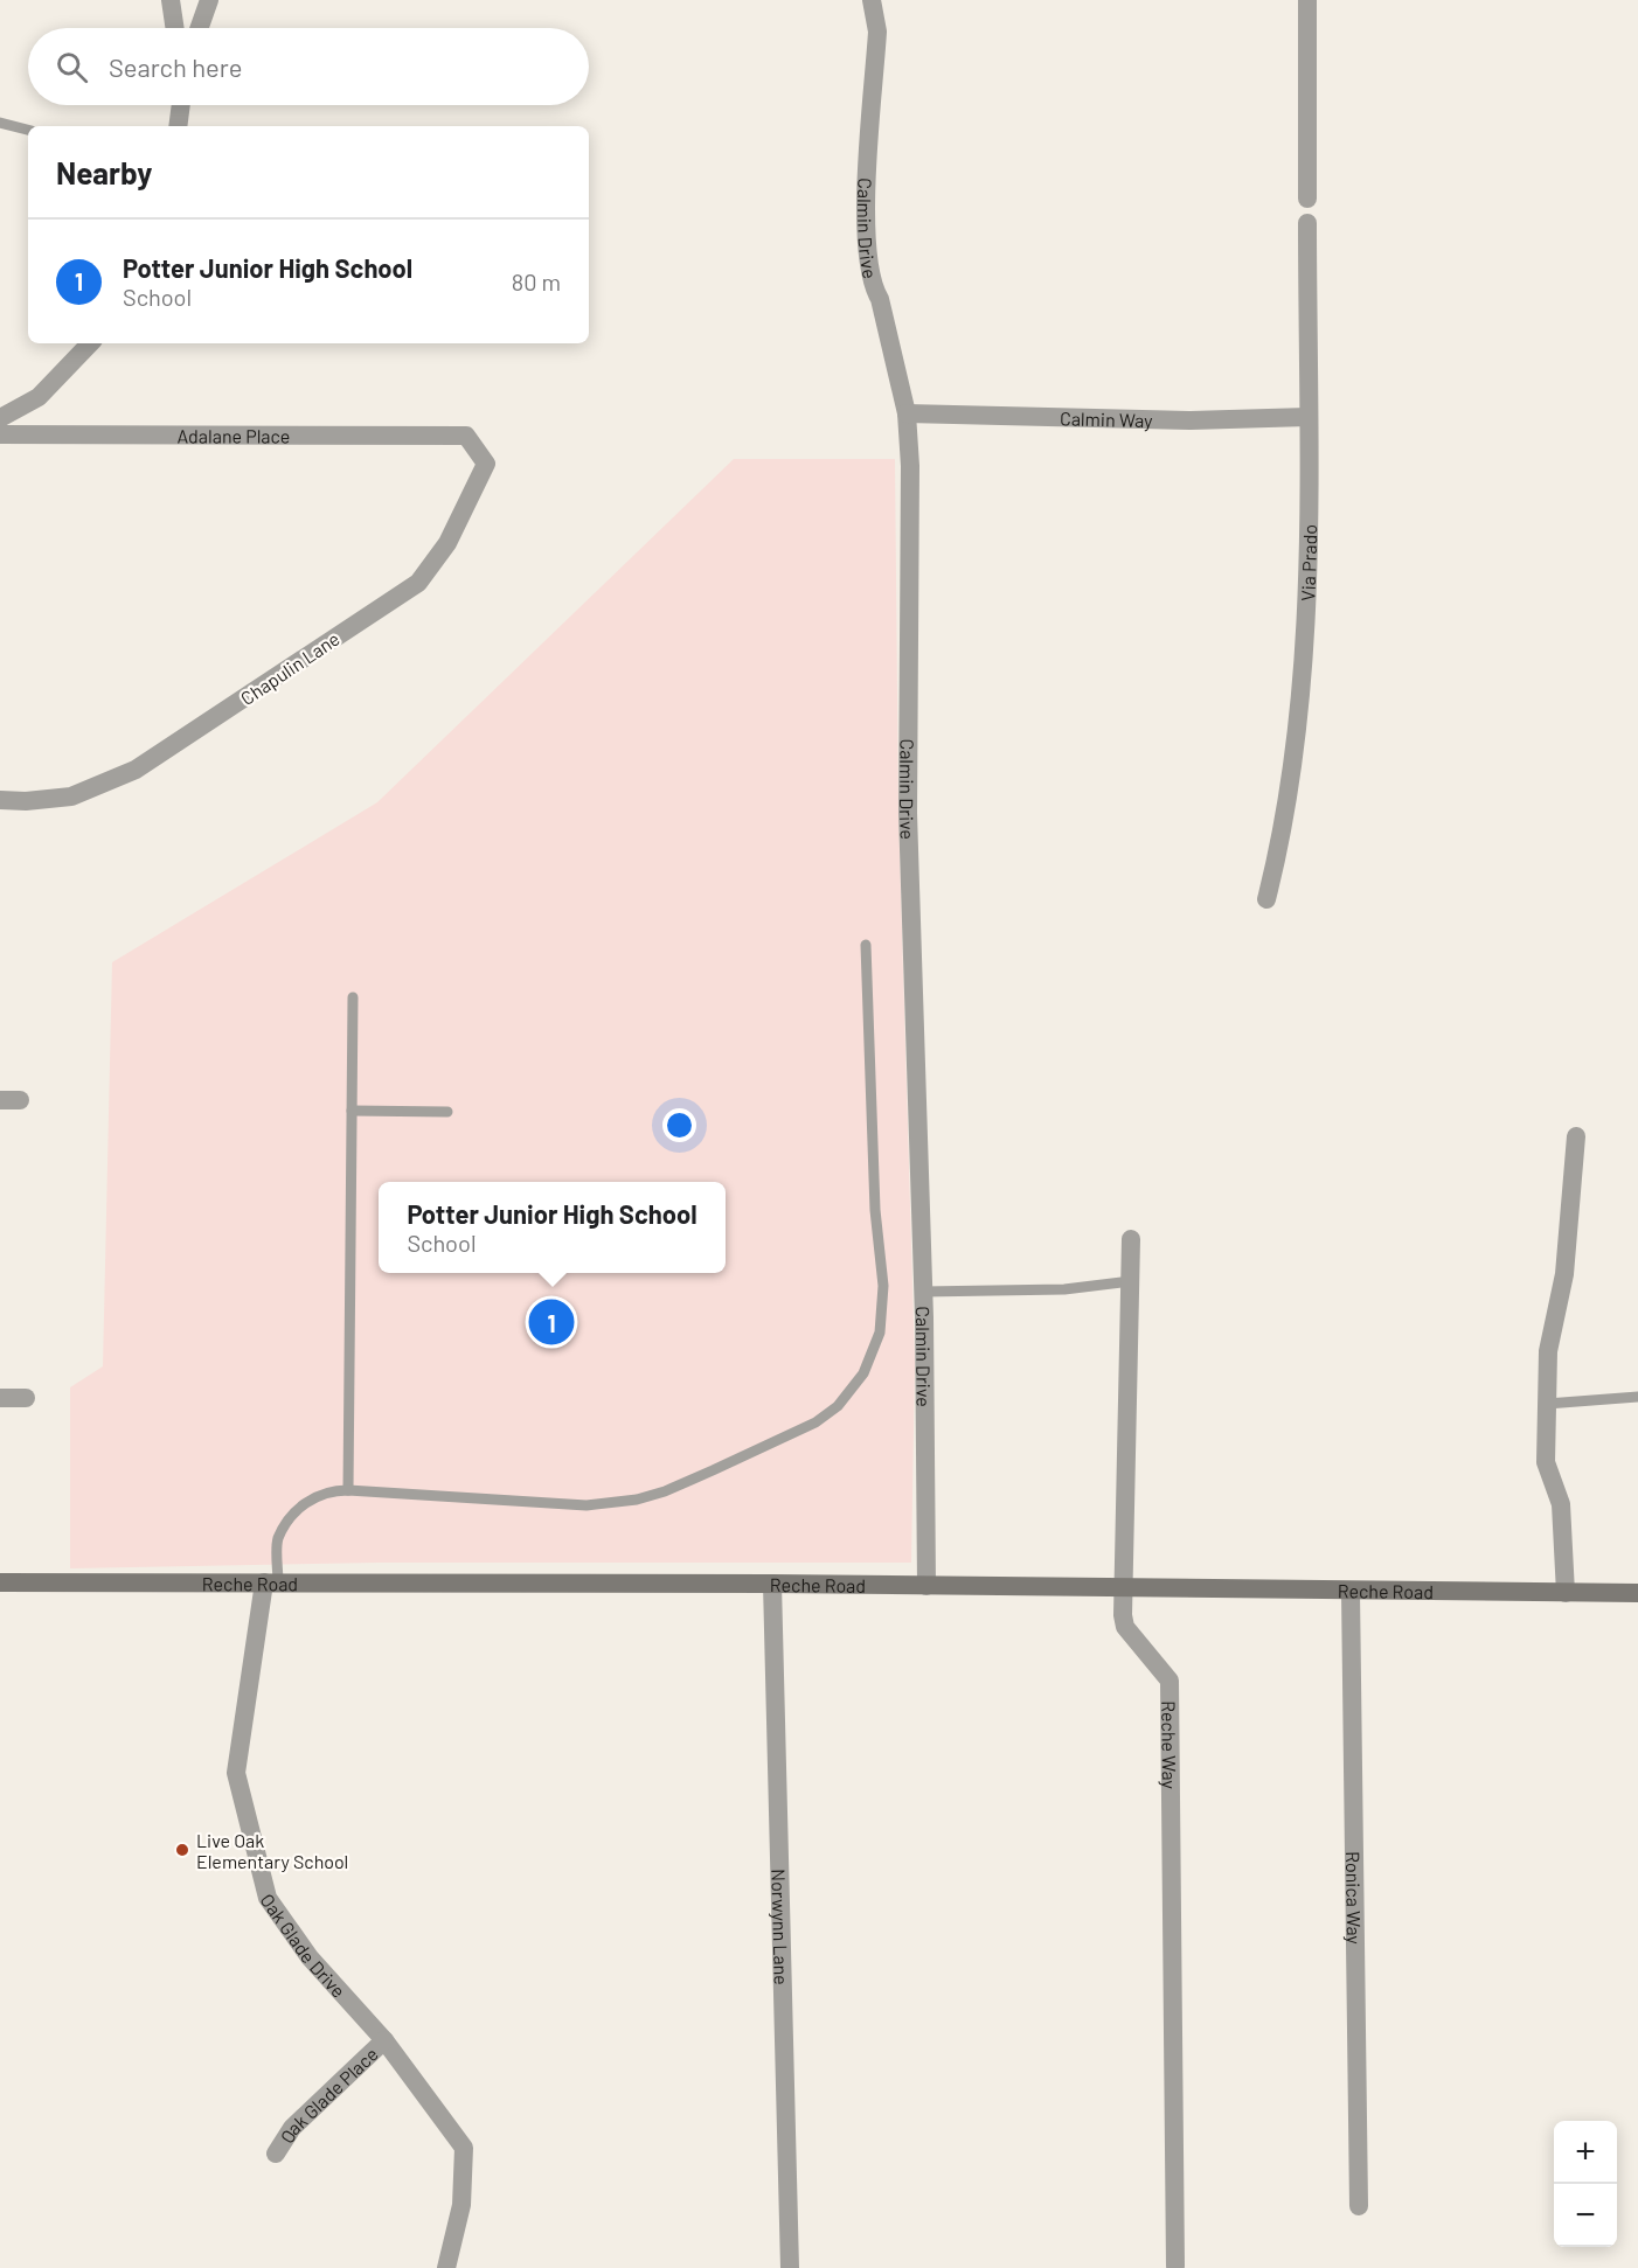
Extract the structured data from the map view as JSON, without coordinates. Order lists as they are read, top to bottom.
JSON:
{
  "streets": {
    "main road": ["Reche Road"],
    "street": [
      "Calmin Drive",
      "Calmin Way",
      "Adalane Place",
      "Via Prado",
      "Chapulin Lane",
      "Reche Way",
      "Ronica Way",
      "Norwynn Lane",
      "Oak Glade Drive",
      "Oak Glade Place"
    ]
  },
  "crossings": [
    ["Calmin Drive", "Calmin Way"],
    ["Calmin Drive", "Reche Road"],
    ["Calmin Way", "Via Prado"],
    ["Adalane Place", "Chapulin Lane"],
    ["Reche Road", "Reche Way"],
    ["Reche Road", "Ronica Way"],
    ["Reche Road", "Norwynn Lane"],
    ["Reche Road", "Oak Glade Drive"],
    ["Oak Glade Drive", "Oak Glade Place"]
  ],
  "places": ["Live Oak Elementary School"],
  "page": {
    "search": "Search here",
    "heading": "Nearby",
    "list": [
      {
        "mark": "1",
        "name": "Potter Junior High School",
        "note": "School",
        "value": "80 m"
      }
    ],
    "popup": ["Potter Junior High School", "School"],
    "pins": "1",
    "map_buttons": ["+", "−"]
  }
}
